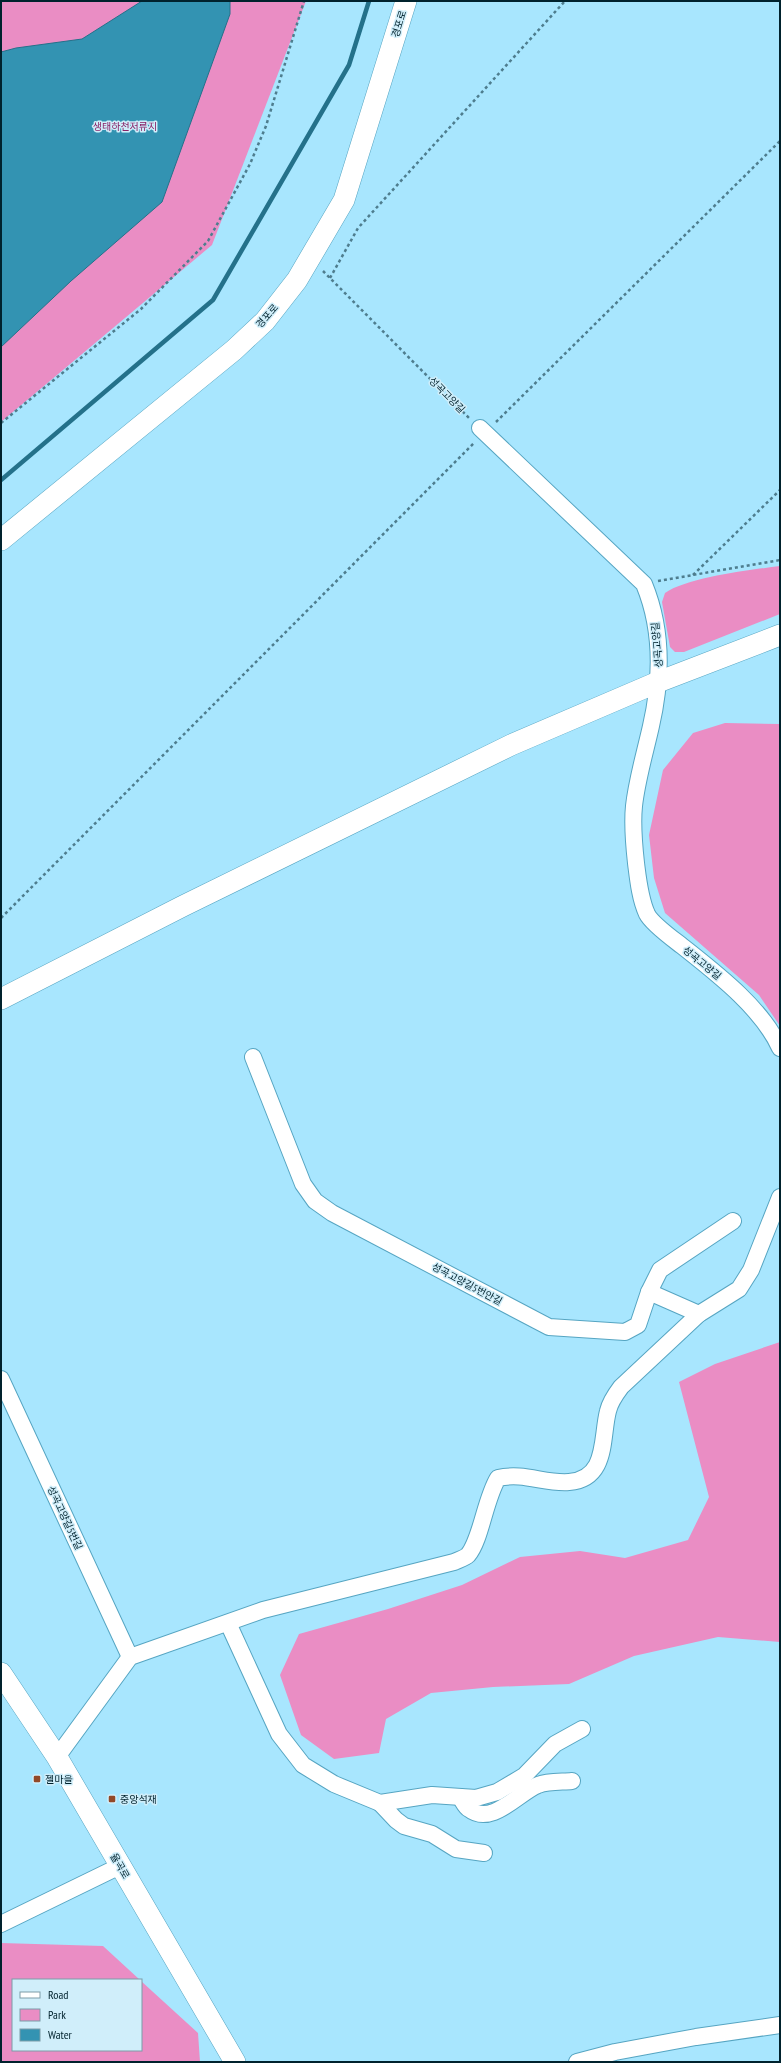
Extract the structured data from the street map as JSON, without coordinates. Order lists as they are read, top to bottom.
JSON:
{
  "streets": {
    "street": [
      "경포로",
      "성곡고양길",
      "성곡고양길5번안길",
      "성곡고양길5번길",
      "율곡로"
    ]
  },
  "crossings": [
    ["경포로", "성곡고양길"]
  ],
  "parks": ["생태하천저류지"],
  "places": {
    "transit": ["젤마을", "중앙석재"]
  },
  "legend": ["Road", "Park", "Water"]
}
